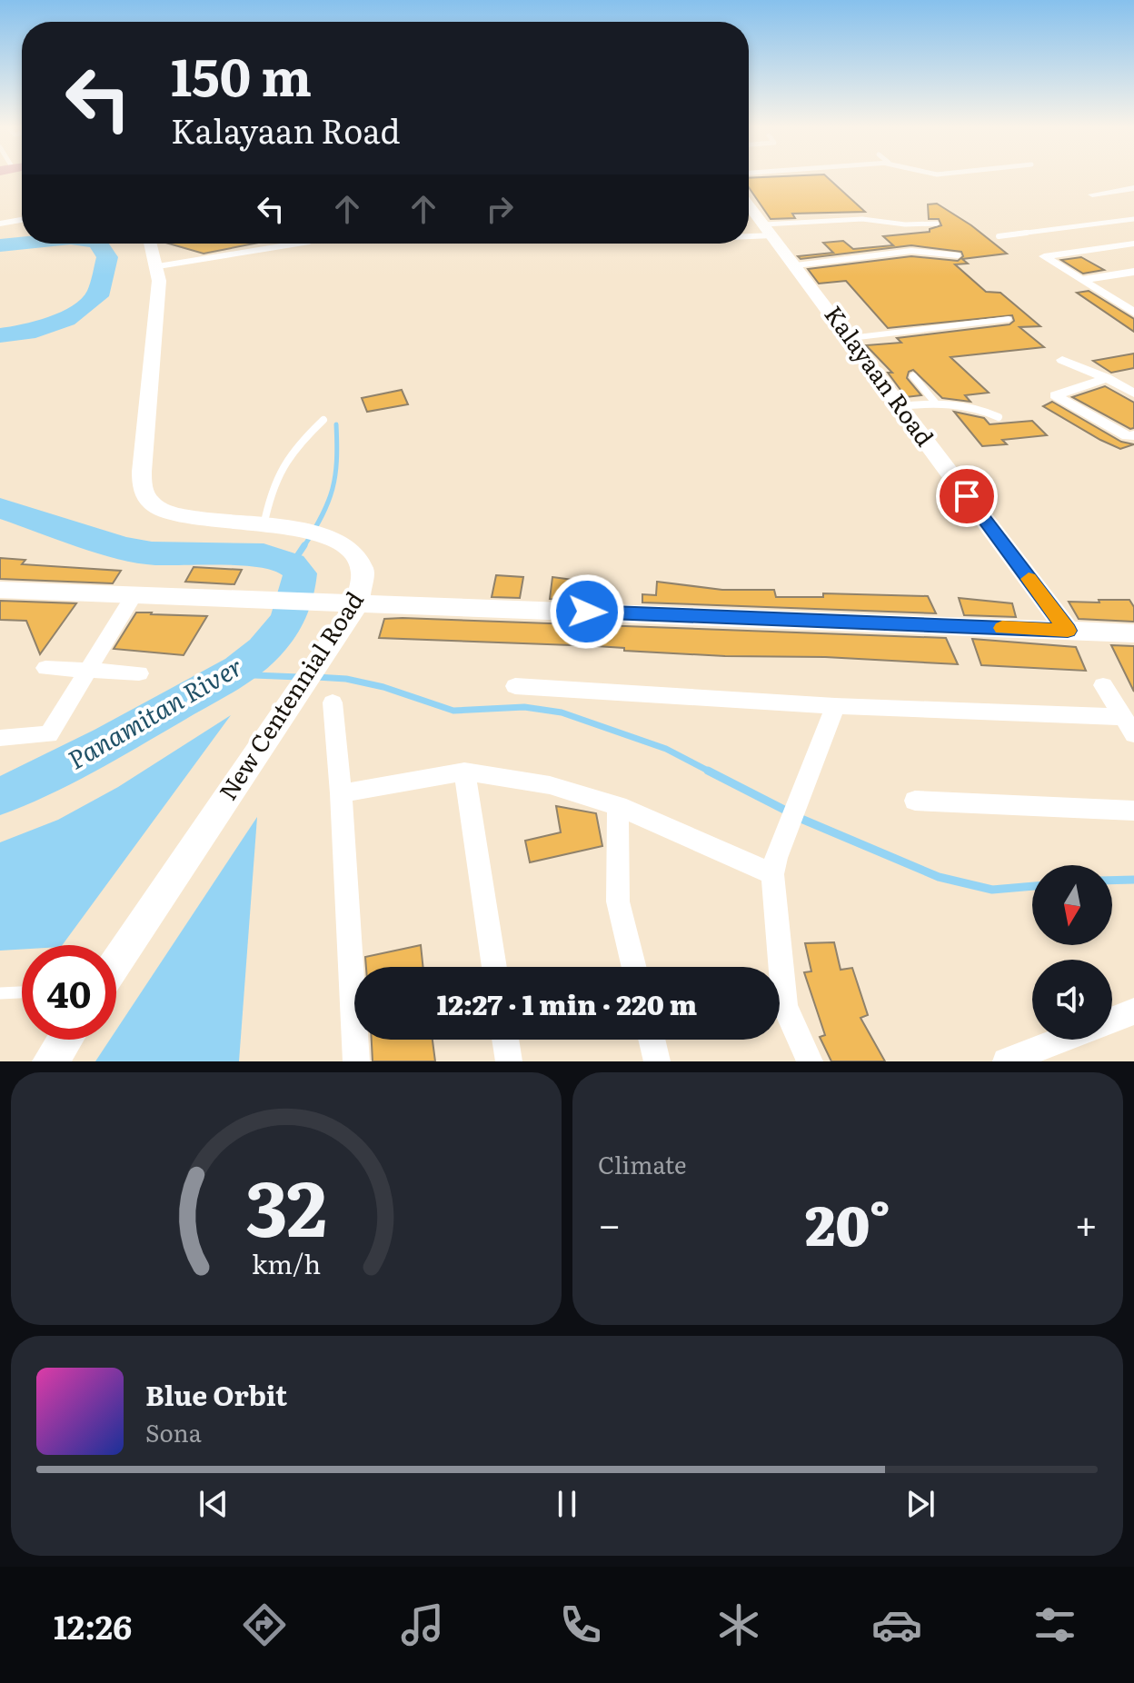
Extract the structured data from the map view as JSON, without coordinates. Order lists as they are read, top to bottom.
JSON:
{
  "streets": {
    "street": ["Kalayaan Road", "New Centennial Road"]
  },
  "water": ["Panamitan River"],
  "north": "bottom",
  "page": {
    "turn": ["150 m", "Kalayaan Road"],
    "limit": "40",
    "trip": "12:27 · 1 min · 220 m",
    "tile": "Climate",
    "heat": ["−", "20°", "+"],
    "song": ["Blue Orbit", "Sona"],
    "tabs": "12:26",
    "gauge": ["32", "km/h"]
  }
}
